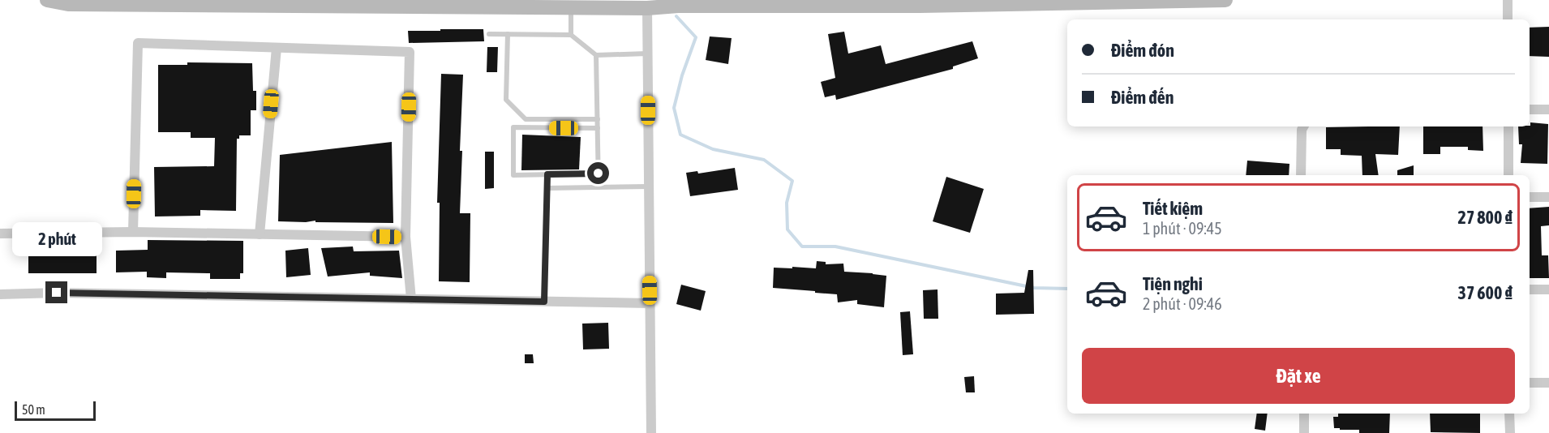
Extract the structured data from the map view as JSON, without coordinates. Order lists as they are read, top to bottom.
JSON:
{
  "scale_bar": "50 m",
  "page": {
    "banner": ["Điểm đón", "Điểm đến"],
    "list": [
      {
        "name": "Tiết kiệm",
        "note": "1 phút · 09:45",
        "value": "27 800 ₫"
      },
      {
        "name": "Tiện nghi",
        "note": "2 phút · 09:46",
        "value": "37 600 ₫"
      }
    ],
    "bubble": "2 phút",
    "buttons": "Đặt xe",
    "scale": "50 m"
  }
}
